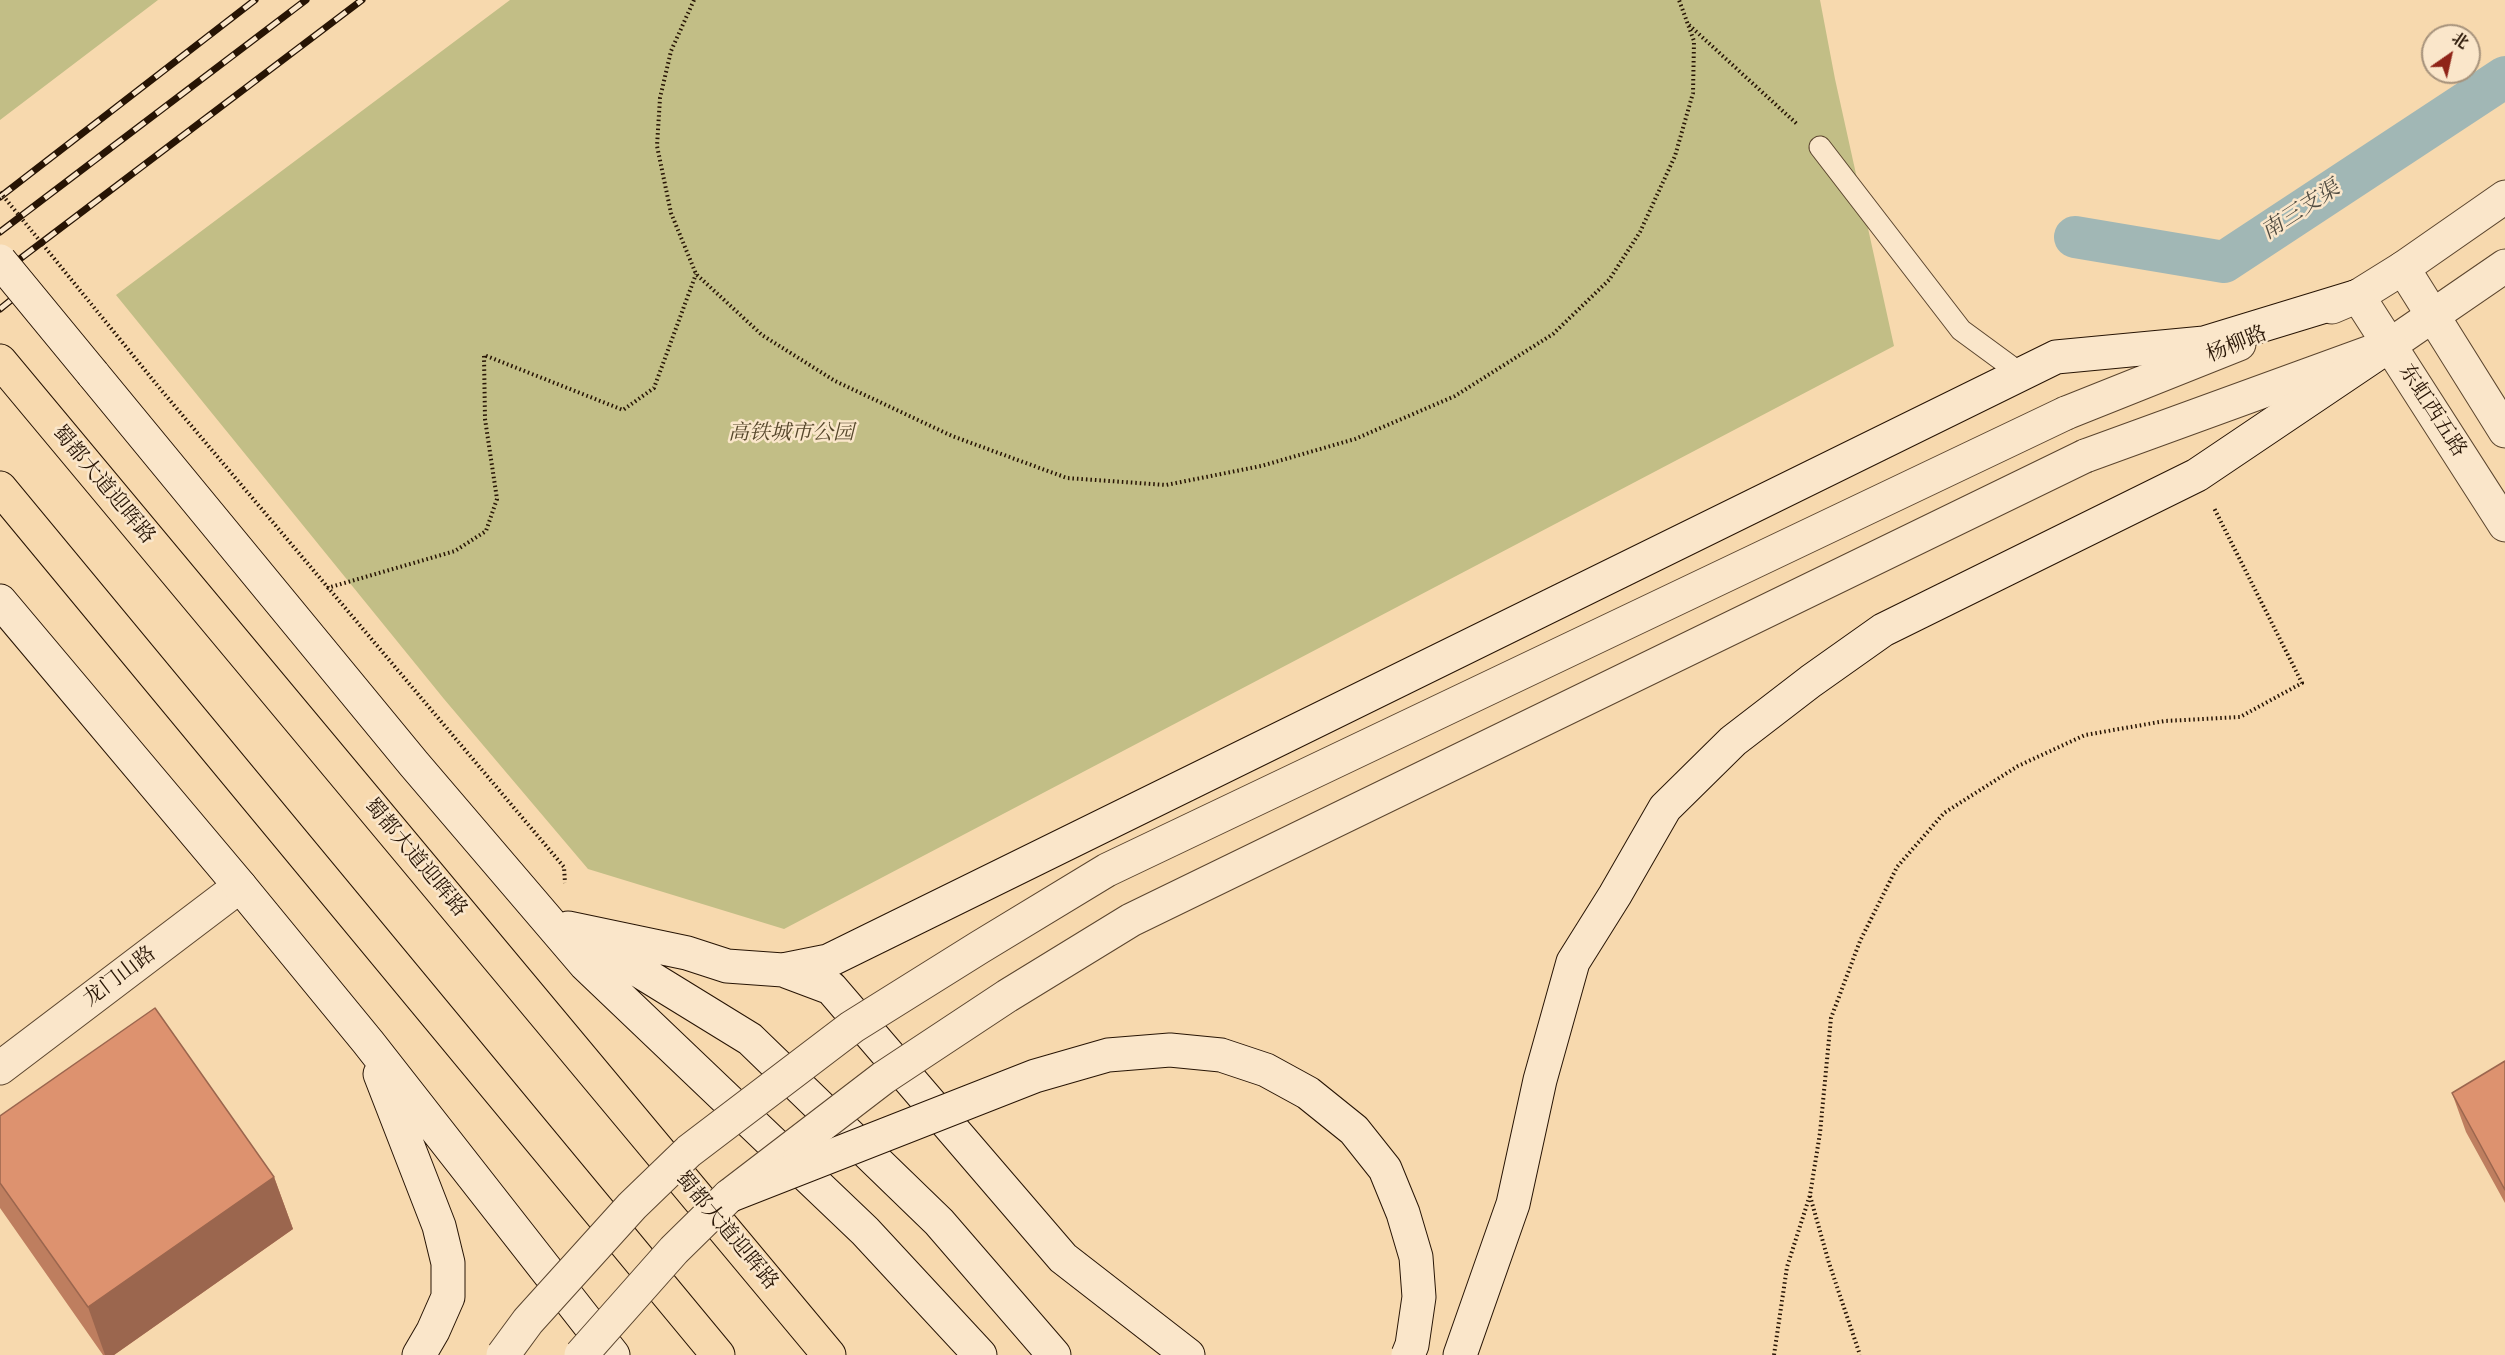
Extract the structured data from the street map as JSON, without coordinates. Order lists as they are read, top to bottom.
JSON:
{
  "streets": {
    "highway": ["蜀都大道迎晖路"],
    "main road": ["杨柳路", "东虹西五路", "龙门山路"]
  },
  "crossings": [
    ["杨柳路", "东虹西五路"]
  ],
  "water": ["南三支渠"],
  "parks": ["高铁城市公园"],
  "north": "top right"
}
